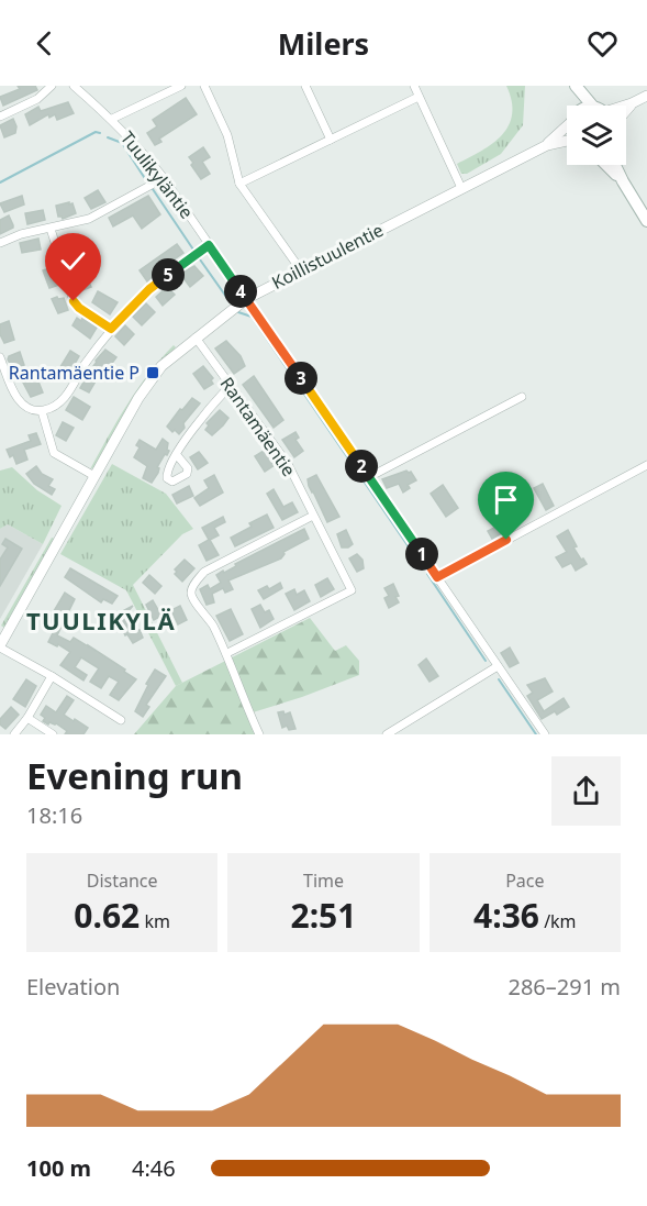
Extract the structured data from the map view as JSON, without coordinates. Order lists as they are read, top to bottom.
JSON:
{
  "streets": {
    "street": ["Tuulikyläntie", "Koillistuulentie", "Rantamäentie"]
  },
  "crossings": [
    ["Tuulikyläntie", "Koillistuulentie"],
    ["Koillistuulentie", "Rantamäentie"]
  ],
  "districts": ["TUULIKYLÄ"],
  "places": {
    "transit": ["Rantamäentie P"]
  },
  "page": {
    "header": "Milers",
    "pins": [
      "5",
      "4",
      "3",
      "2",
      "1"
    ],
    "heading": ["Evening run", "18:16"],
    "stats": [
      ["Distance", "0.62 km"],
      ["Time", "2:51"],
      ["Pace", "4:36 /km"]
    ],
    "chart": ["Elevation", "286–291 m"],
    "list": [
      {
        "name": "100 m",
        "note": "4:46"
      }
    ]
  }
}
